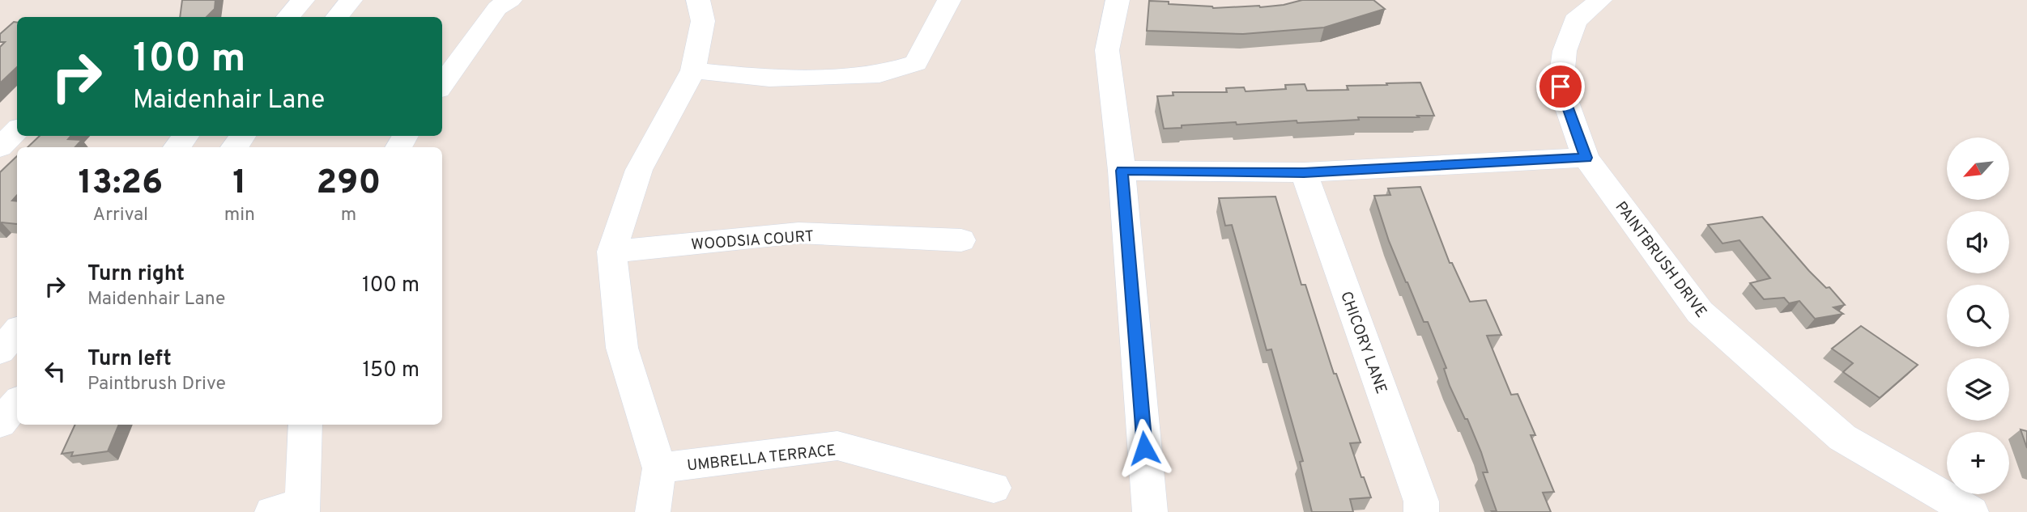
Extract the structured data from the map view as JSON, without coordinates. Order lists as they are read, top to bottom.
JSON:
{
  "streets": {
    "street": [
      "WOODSIA COURT",
      "PAINTBRUSH DRIVE",
      "CHICORY LANE",
      "UMBRELLA TERRACE"
    ]
  },
  "north": "bottom left",
  "page": {
    "turn": ["100 m", "Maidenhair Lane"],
    "map_buttons": "+",
    "eta": [
      "13:26",
      "Arrival",
      "1",
      "min",
      "290",
      "m"
    ],
    "list": [
      {
        "name": "Turn right",
        "note": "Maidenhair Lane",
        "value": "100 m"
      },
      {
        "name": "Turn left",
        "note": "Paintbrush Drive",
        "value": "150 m"
      }
    ]
  }
}
